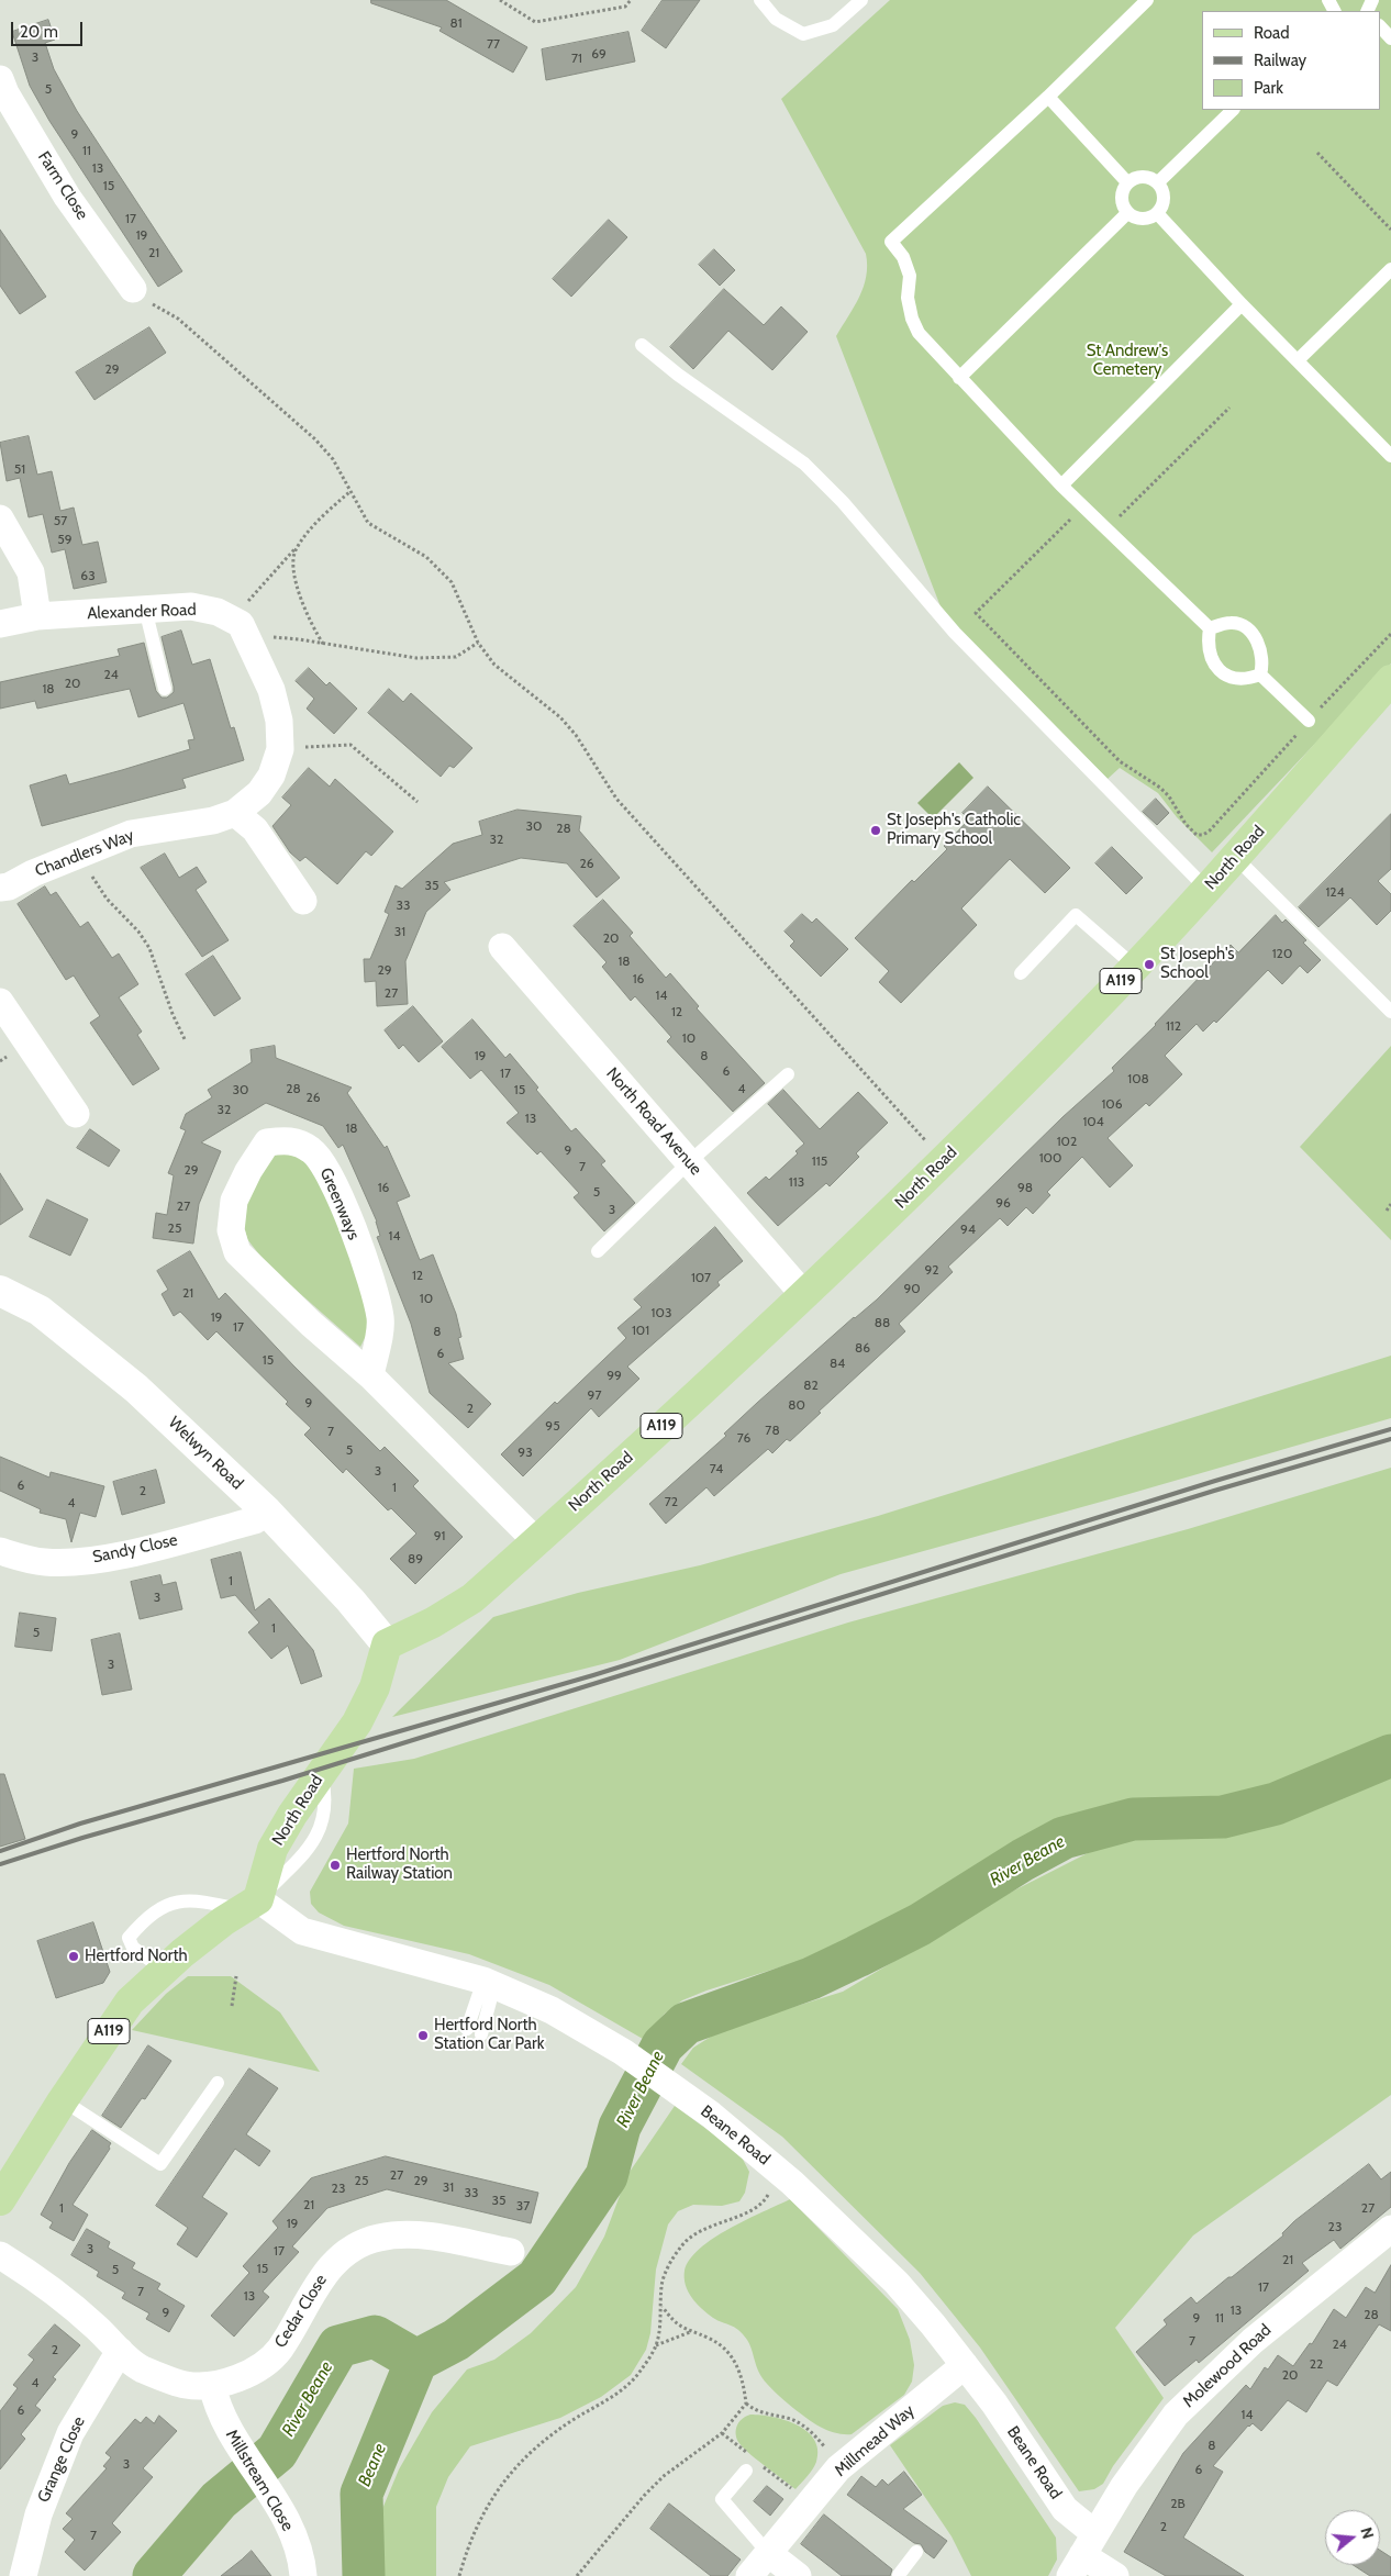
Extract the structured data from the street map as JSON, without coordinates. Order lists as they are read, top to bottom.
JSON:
{
  "streets": {
    "main road": ["North Road", "A119", "Welwyn Road"],
    "street": [
      "Farm Close",
      "Alexander Road",
      "Chandlers Way",
      "North Road Avenue",
      "Greenways",
      "Sandy Close",
      "Beane Road",
      "Cedar Close",
      "Molewood Road",
      "Millmead Way",
      "Grange Close",
      "Millstream Close"
    ]
  },
  "crossings": [
    ["Alexander Road", "Chandlers Way"],
    ["North Road", "A119"],
    ["North Road", "North Road Avenue"],
    ["North Road", "Greenways"],
    ["North Road", "Welwyn Road"],
    ["North Road", "Beane Road"],
    ["A119", "Beane Road"],
    ["Welwyn Road", "Sandy Close"],
    ["Beane Road", "Molewood Road"],
    ["Beane Road", "Millmead Way"],
    ["Cedar Close", "Grange Close"],
    ["Cedar Close", "Millstream Close"]
  ],
  "water": ["River Beane", "Beane"],
  "parks": ["St Andrew's Cemetery"],
  "places": [
    "St Joseph's Catholic Primary School",
    "St Joseph's School",
    "Hertford North Railway Station",
    "Hertford North",
    "Hertford North Station Car Park"
  ],
  "house_numbers": [
    "81",
    "77",
    "69",
    "3",
    "71",
    "5",
    "9",
    "11",
    "13",
    "15",
    "17",
    "19",
    "21",
    "29",
    "51",
    "57",
    "59",
    "63",
    "24",
    "20",
    "18",
    "30",
    "28",
    "32",
    "26",
    "35",
    "124",
    "33",
    "31",
    "20",
    "120",
    "18",
    "29",
    "16",
    "27",
    "14",
    "12",
    "112",
    "10",
    "19",
    "8",
    "6",
    "17",
    "108",
    "28",
    "4",
    "30",
    "15",
    "26",
    "106",
    "32",
    "13",
    "104",
    "18",
    "102",
    "9",
    "100",
    "115",
    "7",
    "29",
    "113",
    "16",
    "98",
    "5",
    "96",
    "27",
    "3",
    "25",
    "94",
    "14",
    "92",
    "12",
    "107",
    "90",
    "21",
    "10",
    "103",
    "19",
    "88",
    "17",
    "101",
    "8",
    "86",
    "6",
    "15",
    "84",
    "99",
    "82",
    "97",
    "9",
    "80",
    "2",
    "95",
    "78",
    "7",
    "76",
    "5",
    "93",
    "74",
    "3",
    "6",
    "1",
    "2",
    "72",
    "4",
    "91",
    "89",
    "1",
    "3",
    "1",
    "5",
    "3",
    "27",
    "25",
    "29",
    "31",
    "23",
    "33",
    "35",
    "21",
    "37",
    "1",
    "27",
    "19",
    "23",
    "3",
    "17",
    "21",
    "15",
    "5",
    "17",
    "7",
    "13",
    "13",
    "9",
    "28",
    "9",
    "11",
    "7",
    "24",
    "2",
    "22",
    "20",
    "4",
    "6",
    "14",
    "8",
    "3",
    "6",
    "2B",
    "2",
    "7"
  ],
  "legend": ["Road", "Railway", "Park"],
  "scale_bar": "20 m",
  "north": "right"
}
